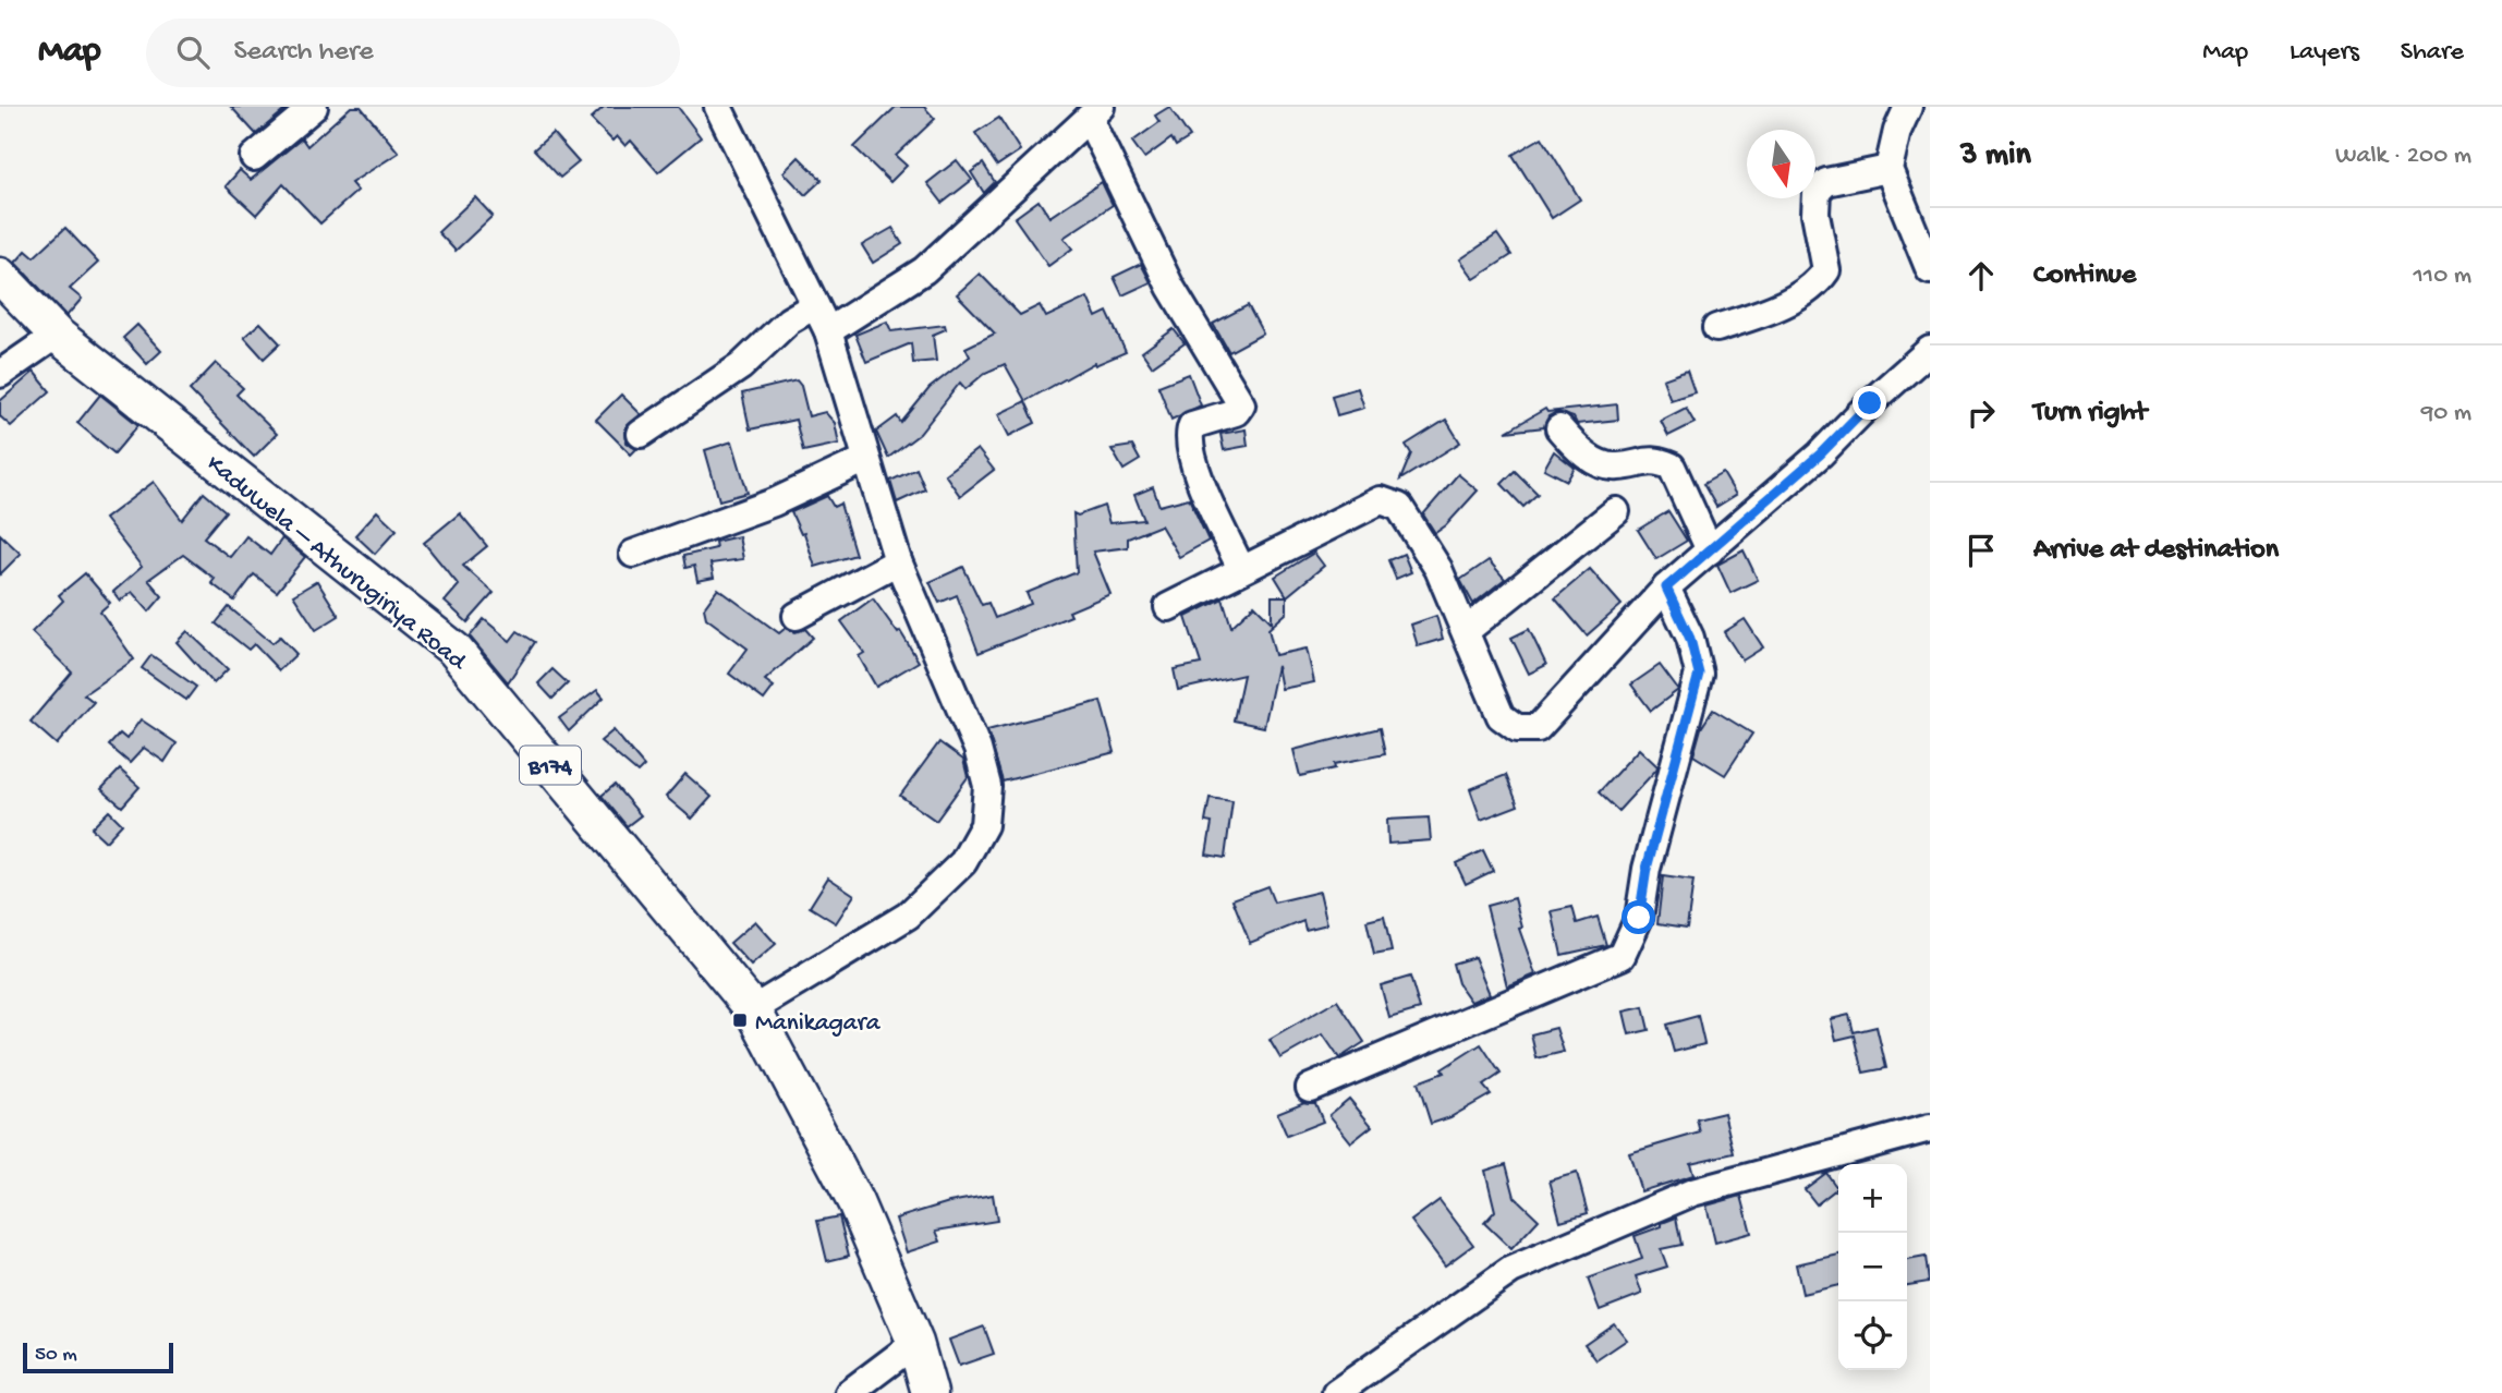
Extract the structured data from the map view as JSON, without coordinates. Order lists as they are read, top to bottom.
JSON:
{
  "streets": {
    "main road": ["Kaduwela – Athurugiriya Road", "B174"]
  },
  "places": {
    "transit": ["Manikagara"]
  },
  "scale_bar": "50 m",
  "north": "bottom",
  "page": {
    "header": "Map",
    "search": "Search here",
    "nav": ["Map", "Layers", "Share"],
    "heading": ["3 min", "Walk · 200 m"],
    "list": [
      ["Continue", "110 m"],
      ["Turn right", "90 m"],
      "Arrive at destination"
    ],
    "map_buttons": ["+", "−"],
    "scale": "50 m"
  }
}
